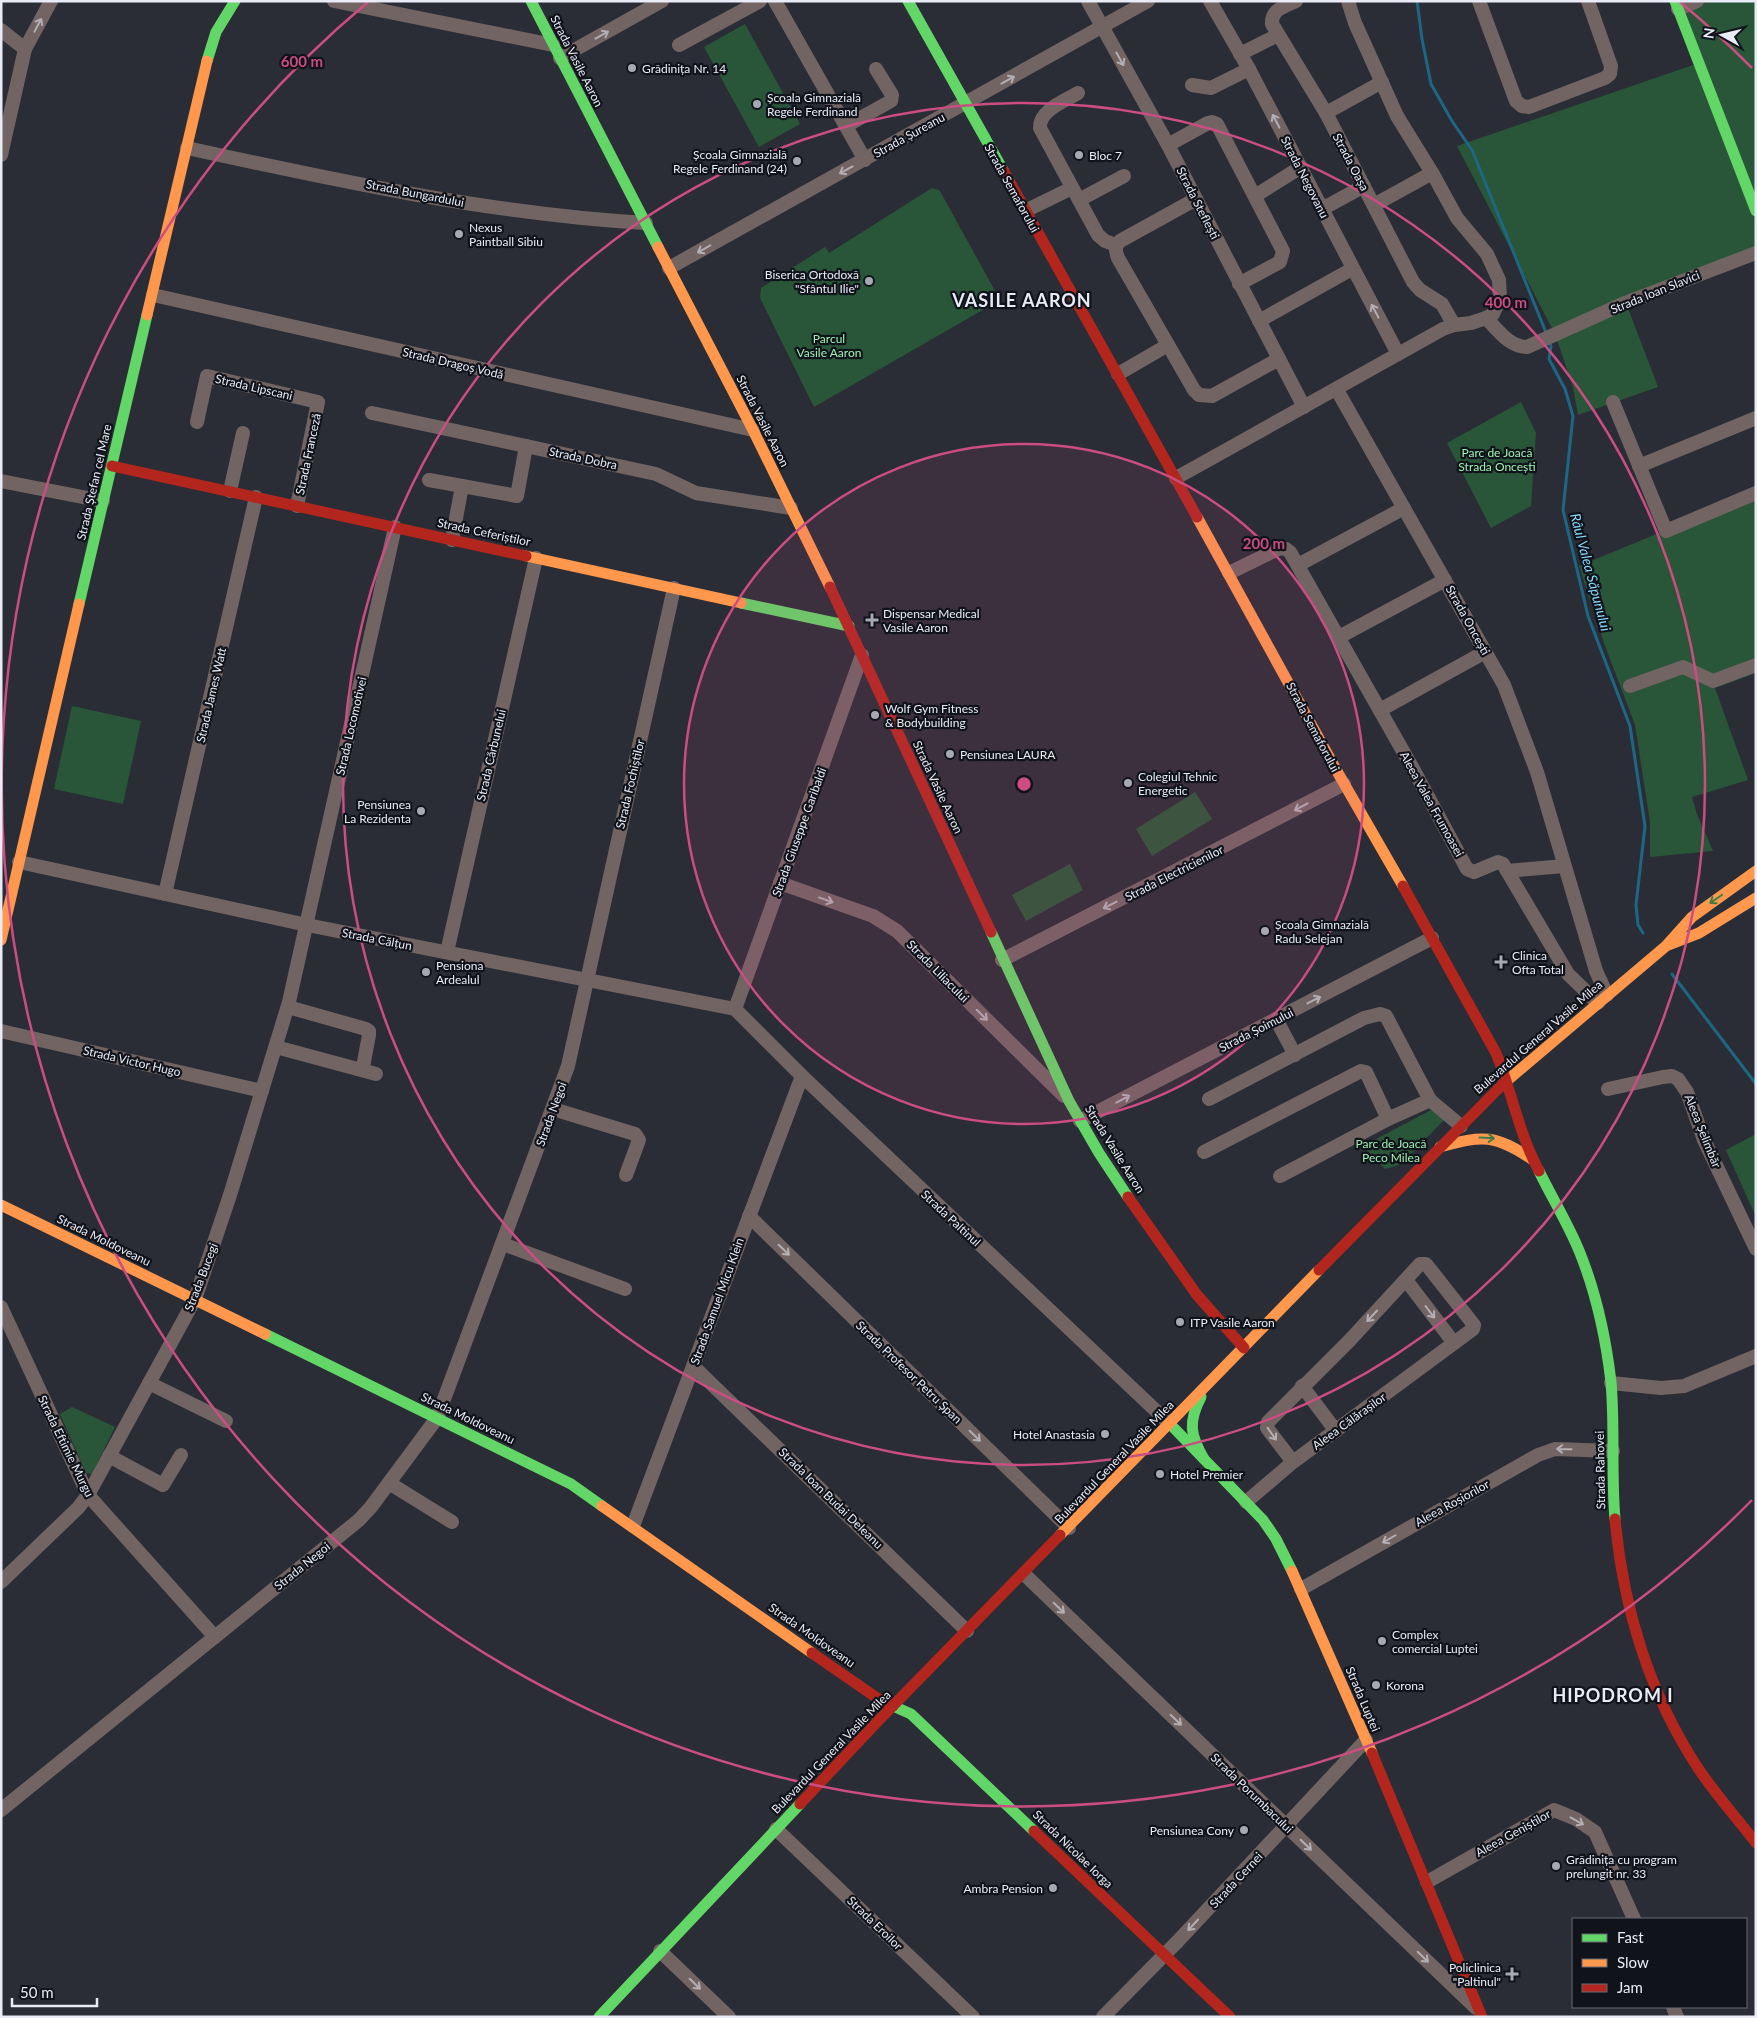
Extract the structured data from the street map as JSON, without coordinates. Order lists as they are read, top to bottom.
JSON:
{
  "streets": {
    "main road": [
      "Strada Vasile Aaron",
      "Strada Semaforului",
      "Strada Ștefan cel Mare",
      "Strada Ceferiștilor",
      "Bulevardul General Vasile Milea",
      "Strada Moldoveanu",
      "Strada Rahovei",
      "Strada Luptei",
      "Strada Nicolae Iorga"
    ],
    "street": [
      "Strada Șureanu",
      "Strada Oașa",
      "Strada Negovanu",
      "Strada Bungardului",
      "Strada Steflești",
      "Strada Ioan Slavici",
      "Strada Dragoș Vodă",
      "Strada Lipscani",
      "Strada Franceză",
      "Strada Dobra",
      "Strada Oncești",
      "Strada James Watt",
      "Strada Locomotivei",
      "Strada Cărbunelui",
      "Strada Fochiștilor",
      "Aleea Valea Frumoasei",
      "Strada Giuseppe Garibaldi",
      "Strada Electricienilor",
      "Strada Călțun",
      "Strada Liliacului",
      "Strada Șoimului",
      "Strada Victor Hugo",
      "Strada Negoi",
      "Aleea Șelimbăr",
      "Strada Paltinul",
      "Strada Bucegi",
      "Strada Samuel Micu Klein",
      "Strada Profesor Petru Șpan",
      "Aleea Călărașilor",
      "Strada Eftimie Murgu",
      "Strada Ioan Budai Deleanu",
      "Aleea Roșiorilor",
      "Strada Porumbacului",
      "Aleea Geniștilor",
      "Strada Cernei",
      "Strada Eroilor"
    ]
  },
  "crossings": [
    ["Strada Vasile Aaron", "Strada Șureanu"],
    ["Strada Vasile Aaron", "Strada Bungardului"],
    ["Strada Vasile Aaron", "Strada Dragoș Vodă"],
    ["Strada Vasile Aaron", "Strada Dobra"],
    ["Strada Vasile Aaron", "Strada Ceferiștilor"],
    ["Strada Vasile Aaron", "Strada Giuseppe Garibaldi"],
    ["Strada Vasile Aaron", "Strada Electricienilor"],
    ["Strada Vasile Aaron", "Strada Liliacului"],
    ["Strada Vasile Aaron", "Strada Șoimului"],
    ["Strada Vasile Aaron", "Bulevardul General Vasile Milea"],
    ["Strada Șureanu", "Strada Semaforului"],
    ["Strada Șureanu", "Strada Steflești"],
    ["Strada Semaforului", "Aleea Valea Frumoasei"],
    ["Strada Semaforului", "Strada Electricienilor"],
    ["Strada Semaforului", "Strada Șoimului"],
    ["Strada Semaforului", "Bulevardul General Vasile Milea"],
    ["Strada Semaforului", "Strada Rahovei"],
    ["Strada Bungardului", "Strada Ștefan cel Mare"],
    ["Strada Dragoș Vodă", "Strada Ștefan cel Mare"],
    ["Strada Lipscani", "Strada Franceză"],
    ["Strada Franceză", "Strada Ceferiștilor"],
    ["Strada Ștefan cel Mare", "Strada Ceferiștilor"],
    ["Strada Ștefan cel Mare", "Strada Călțun"],
    ["Strada Ceferiștilor", "Strada James Watt"],
    ["Strada Ceferiștilor", "Strada Locomotivei"],
    ["Strada Ceferiștilor", "Strada Cărbunelui"],
    ["Strada Ceferiștilor", "Strada Fochiștilor"],
    ["Strada Oncești", "Bulevardul General Vasile Milea"],
    ["Strada James Watt", "Strada Călțun"],
    ["Strada Locomotivei", "Strada Călțun"],
    ["Strada Locomotivei", "Strada Bucegi"],
    ["Strada Cărbunelui", "Strada Călțun"],
    ["Strada Fochiștilor", "Strada Călțun"],
    ["Strada Fochiștilor", "Strada Negoi"],
    ["Strada Giuseppe Garibaldi", "Strada Călțun"],
    ["Strada Giuseppe Garibaldi", "Strada Liliacului"],
    ["Strada Giuseppe Garibaldi", "Strada Paltinul"],
    ["Strada Călțun", "Strada Negoi"],
    ["Strada Călțun", "Strada Paltinul"],
    ["Strada Călțun", "Strada Bucegi"],
    ["Bulevardul General Vasile Milea", "Strada Paltinul"],
    ["Bulevardul General Vasile Milea", "Strada Moldoveanu"],
    ["Bulevardul General Vasile Milea", "Strada Profesor Petru Șpan"],
    ["Bulevardul General Vasile Milea", "Strada Rahovei"],
    ["Bulevardul General Vasile Milea", "Strada Ioan Budai Deleanu"],
    ["Bulevardul General Vasile Milea", "Strada Luptei"],
    ["Bulevardul General Vasile Milea", "Strada Porumbacului"],
    ["Bulevardul General Vasile Milea", "Strada Nicolae Iorga"],
    ["Bulevardul General Vasile Milea", "Strada Eroilor"],
    ["Strada Victor Hugo", "Strada Bucegi"],
    ["Strada Negoi", "Strada Moldoveanu"],
    ["Strada Negoi", "Strada Eftimie Murgu"],
    ["Strada Paltinul", "Strada Samuel Micu Klein"],
    ["Strada Paltinul", "Strada Luptei"],
    ["Strada Moldoveanu", "Strada Bucegi"],
    ["Strada Moldoveanu", "Strada Samuel Micu Klein"],
    ["Strada Moldoveanu", "Strada Nicolae Iorga"],
    ["Strada Bucegi", "Strada Eftimie Murgu"],
    ["Strada Samuel Micu Klein", "Strada Profesor Petru Șpan"],
    ["Strada Samuel Micu Klein", "Strada Ioan Budai Deleanu"],
    ["Aleea Călărașilor", "Strada Luptei"],
    ["Strada Rahovei", "Aleea Roșiorilor"],
    ["Aleea Roșiorilor", "Strada Luptei"],
    ["Strada Luptei", "Strada Porumbacului"],
    ["Strada Luptei", "Aleea Geniștilor"],
    ["Strada Luptei", "Strada Cernei"],
    ["Strada Porumbacului", "Strada Cernei"],
    ["Strada Nicolae Iorga", "Strada Cernei"]
  ],
  "one_way": [
    "Strada Electricienilor",
    "Strada Liliacului",
    "Strada Șoimului",
    "Strada Profesor Petru Șpan",
    "Aleea Roșiorilor",
    "Strada Porumbacului",
    "Strada Cernei"
  ],
  "districts": ["VASILE AARON", "HIPODROM I"],
  "water": ["Râul Valea Săpunului"],
  "parks": ["Parcul Vasile Aaron", "Parc de Joacă Strada Oncești", "Parc de Joacă Peco Milea"],
  "places": {
    "other": [
      "Grădinița Nr. 14",
      "Școala Gimnazială Regele Ferdinand",
      "Bloc 7",
      "Școala Gimnazială Regele Ferdinand (24)",
      "Nexus Paintball Sibiu",
      "Biserica Ortodoxă \"Sfântul Ilie\"",
      "Wolf Gym Fitness & Bodybuilding",
      "Pensiunea LAURA",
      "Colegiul Tehnic Energetic",
      "Pensiunea La Rezidenta",
      "Școala Gimnazială Radu Selejan",
      "Pensiona Ardealul",
      "ITP Vasile Aaron",
      "Hotel Anastasia",
      "Hotel Premier",
      "Complex comercial Luptei",
      "Korona",
      "Pensiunea Cony",
      "Grădinița cu program prelungit nr. 33",
      "Ambra Pension"
    ],
    "health": ["Dispensar Medical Vasile Aaron", "Clinica Ofta Total", "Policlinica \"Paltinul\""]
  },
  "legend": ["Fast", "Slow", "Jam"],
  "scale_bar": "50 m",
  "north": "left",
  "rings": ["600 m", "400 m", "200 m"]
}
